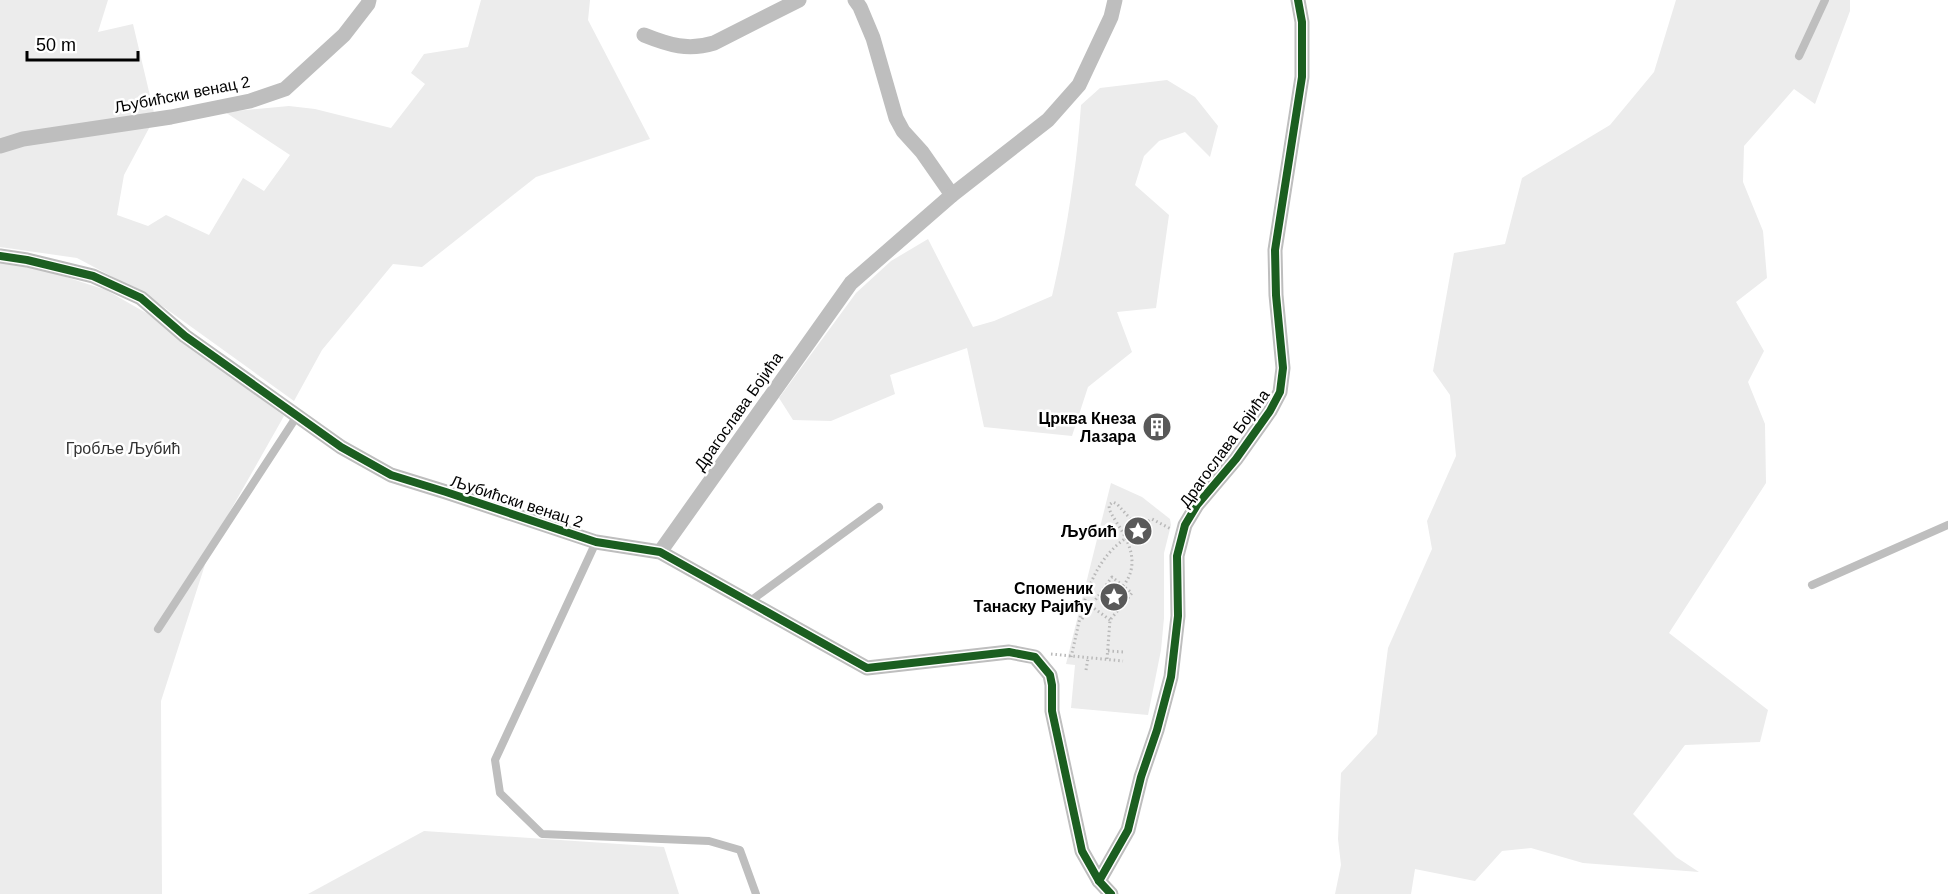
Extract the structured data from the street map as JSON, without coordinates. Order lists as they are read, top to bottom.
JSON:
{
  "streets": {
    "street": ["Љубићски венац 2", "Драгослава Бојића"]
  },
  "crossings": [
    ["Љубићски венац 2", "Драгослава Бојића"]
  ],
  "parks": ["Гробље Љубић"],
  "places": {
    "building": ["Црква Кнеза Лазара"],
    "place": ["Љубић", "Споменик Танаску Рајићу"]
  },
  "scale_bar": "50 m"
}
